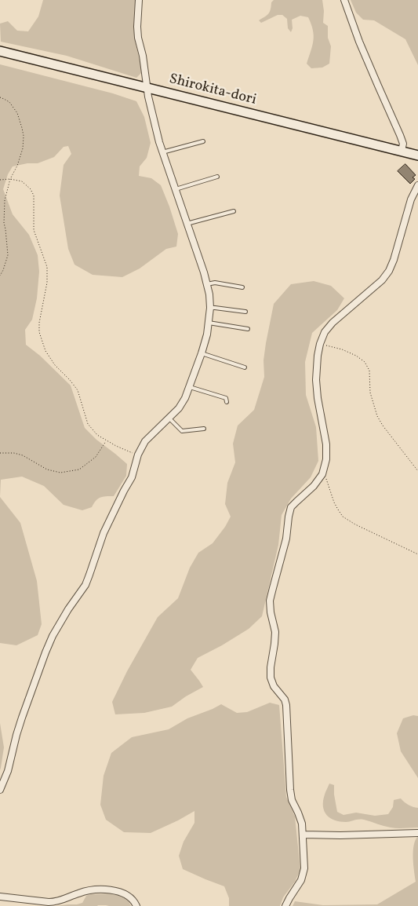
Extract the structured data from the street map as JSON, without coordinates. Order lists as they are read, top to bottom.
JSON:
{
  "streets": {
    "street": ["Shirokita-dori"]
  }
}
